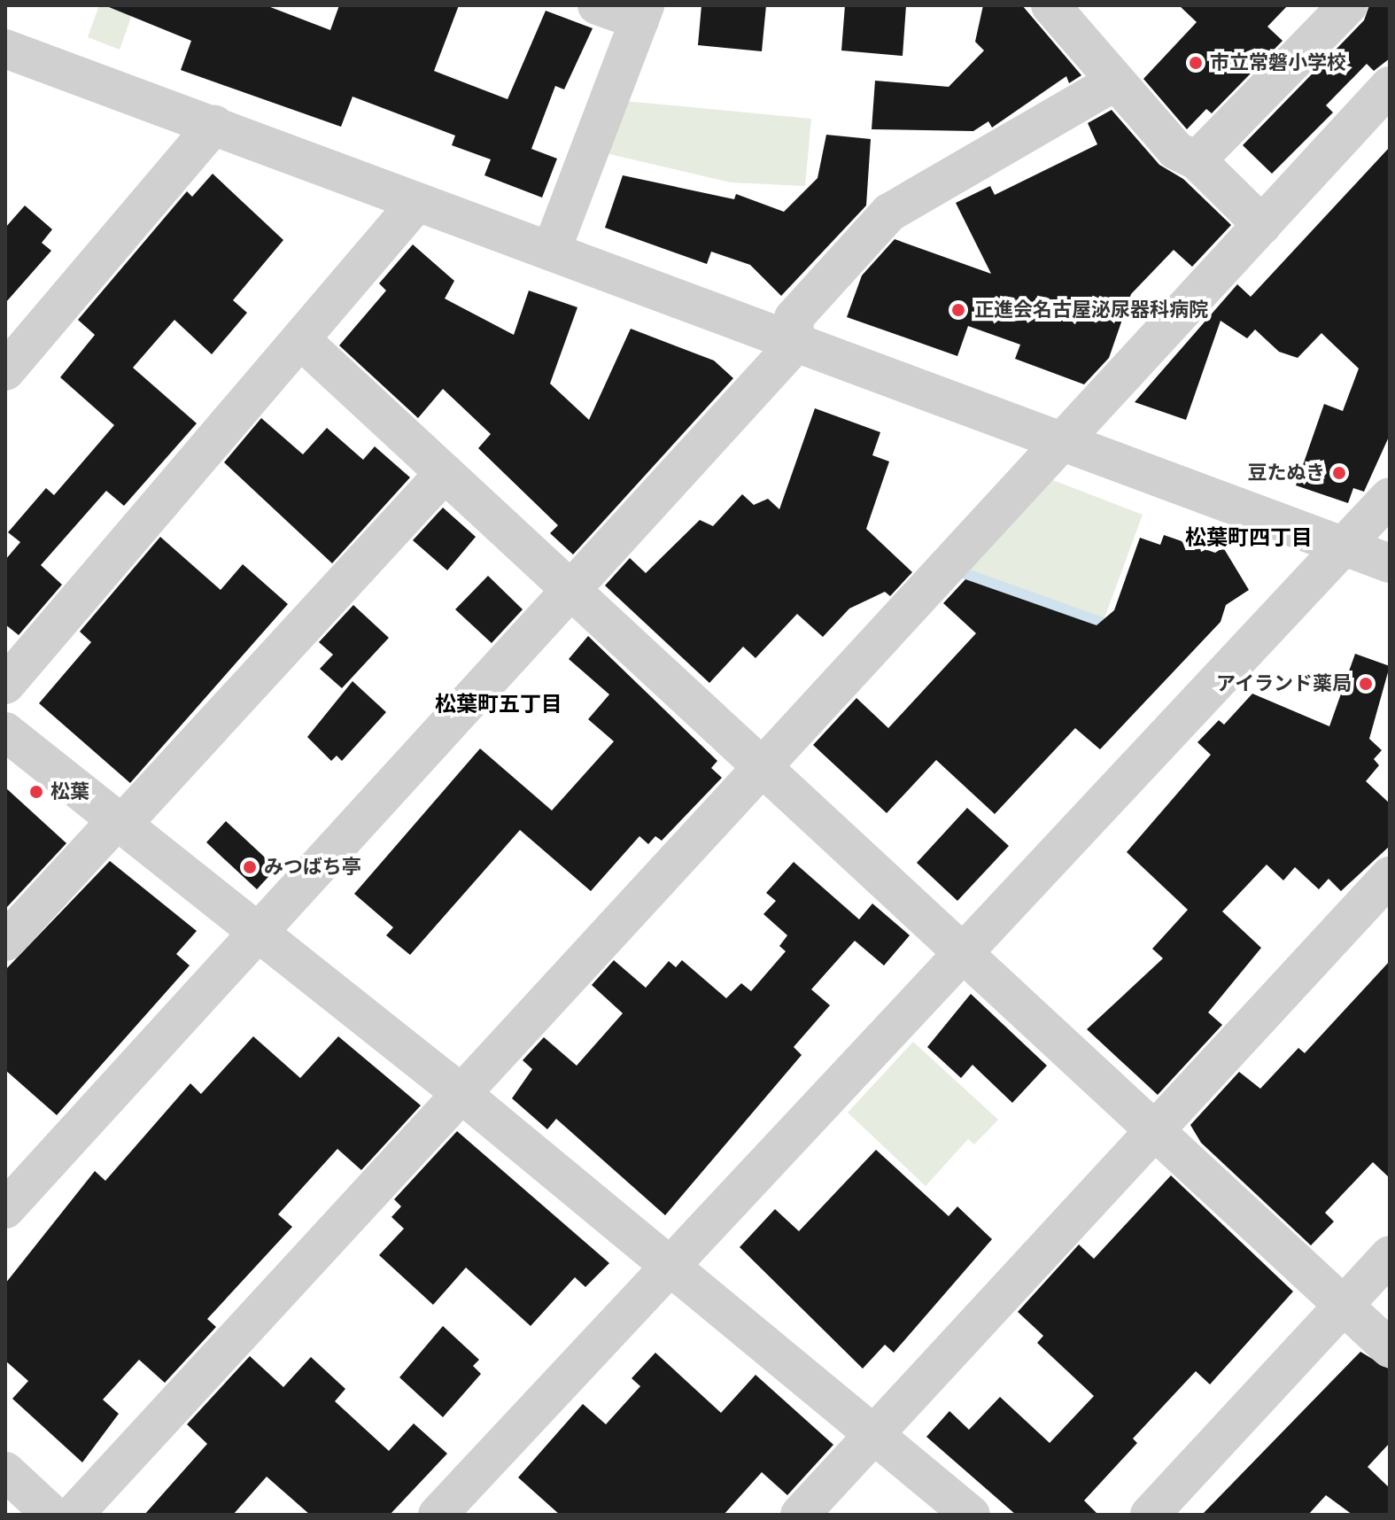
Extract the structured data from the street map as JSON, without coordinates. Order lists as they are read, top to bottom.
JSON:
{
  "districts": ["松葉町四丁目", "松葉町五丁目"],
  "places": [
    "市立常磐小学校",
    "正進会名古屋泌尿器科病院",
    "豆たぬき",
    "アイランド薬局",
    "松葉",
    "みつばち亭"
  ]
}
